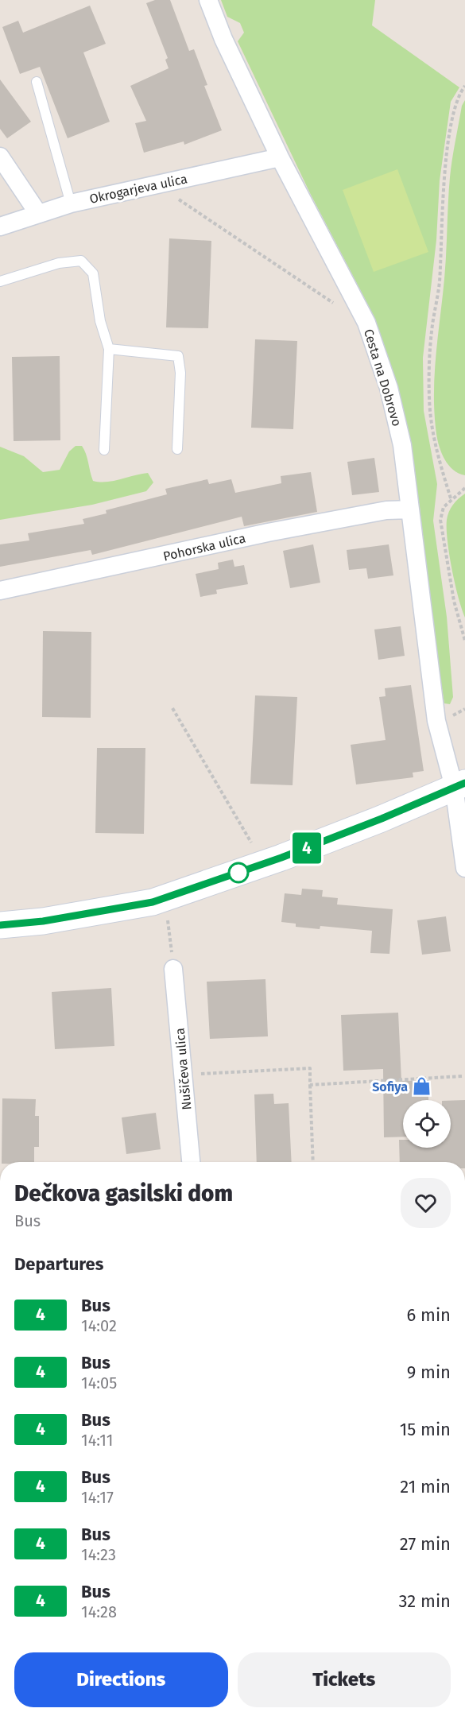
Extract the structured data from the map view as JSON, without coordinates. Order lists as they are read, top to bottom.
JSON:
{
  "streets": {
    "street": [
      "Okrogarjeva ulica",
      "Cesta na Dobrovo",
      "Pohorska ulica",
      "Nušičeva ulica"
    ]
  },
  "crossings": [
    ["Okrogarjeva ulica", "Cesta na Dobrovo"],
    ["Cesta na Dobrovo", "Pohorska ulica"]
  ],
  "places": {
    "shop": ["Sofiya"]
  },
  "lines": ["bus line 4"],
  "page": {
    "on_map": "4",
    "heading": [
      ["Dečkova gasilski dom", "Bus"],
      "Departures"
    ],
    "list": [
      {
        "mark": "4",
        "name": "Bus",
        "note": "14:02",
        "value": "6 min"
      },
      {
        "mark": "4",
        "name": "Bus",
        "note": "14:05",
        "value": "9 min"
      },
      {
        "mark": "4",
        "name": "Bus",
        "note": "14:11",
        "value": "15 min"
      },
      {
        "mark": "4",
        "name": "Bus",
        "note": "14:17",
        "value": "21 min"
      },
      {
        "mark": "4",
        "name": "Bus",
        "note": "14:23",
        "value": "27 min"
      },
      {
        "mark": "4",
        "name": "Bus",
        "note": "14:28",
        "value": "32 min"
      }
    ],
    "buttons": ["Directions", "Tickets"]
  }
}
